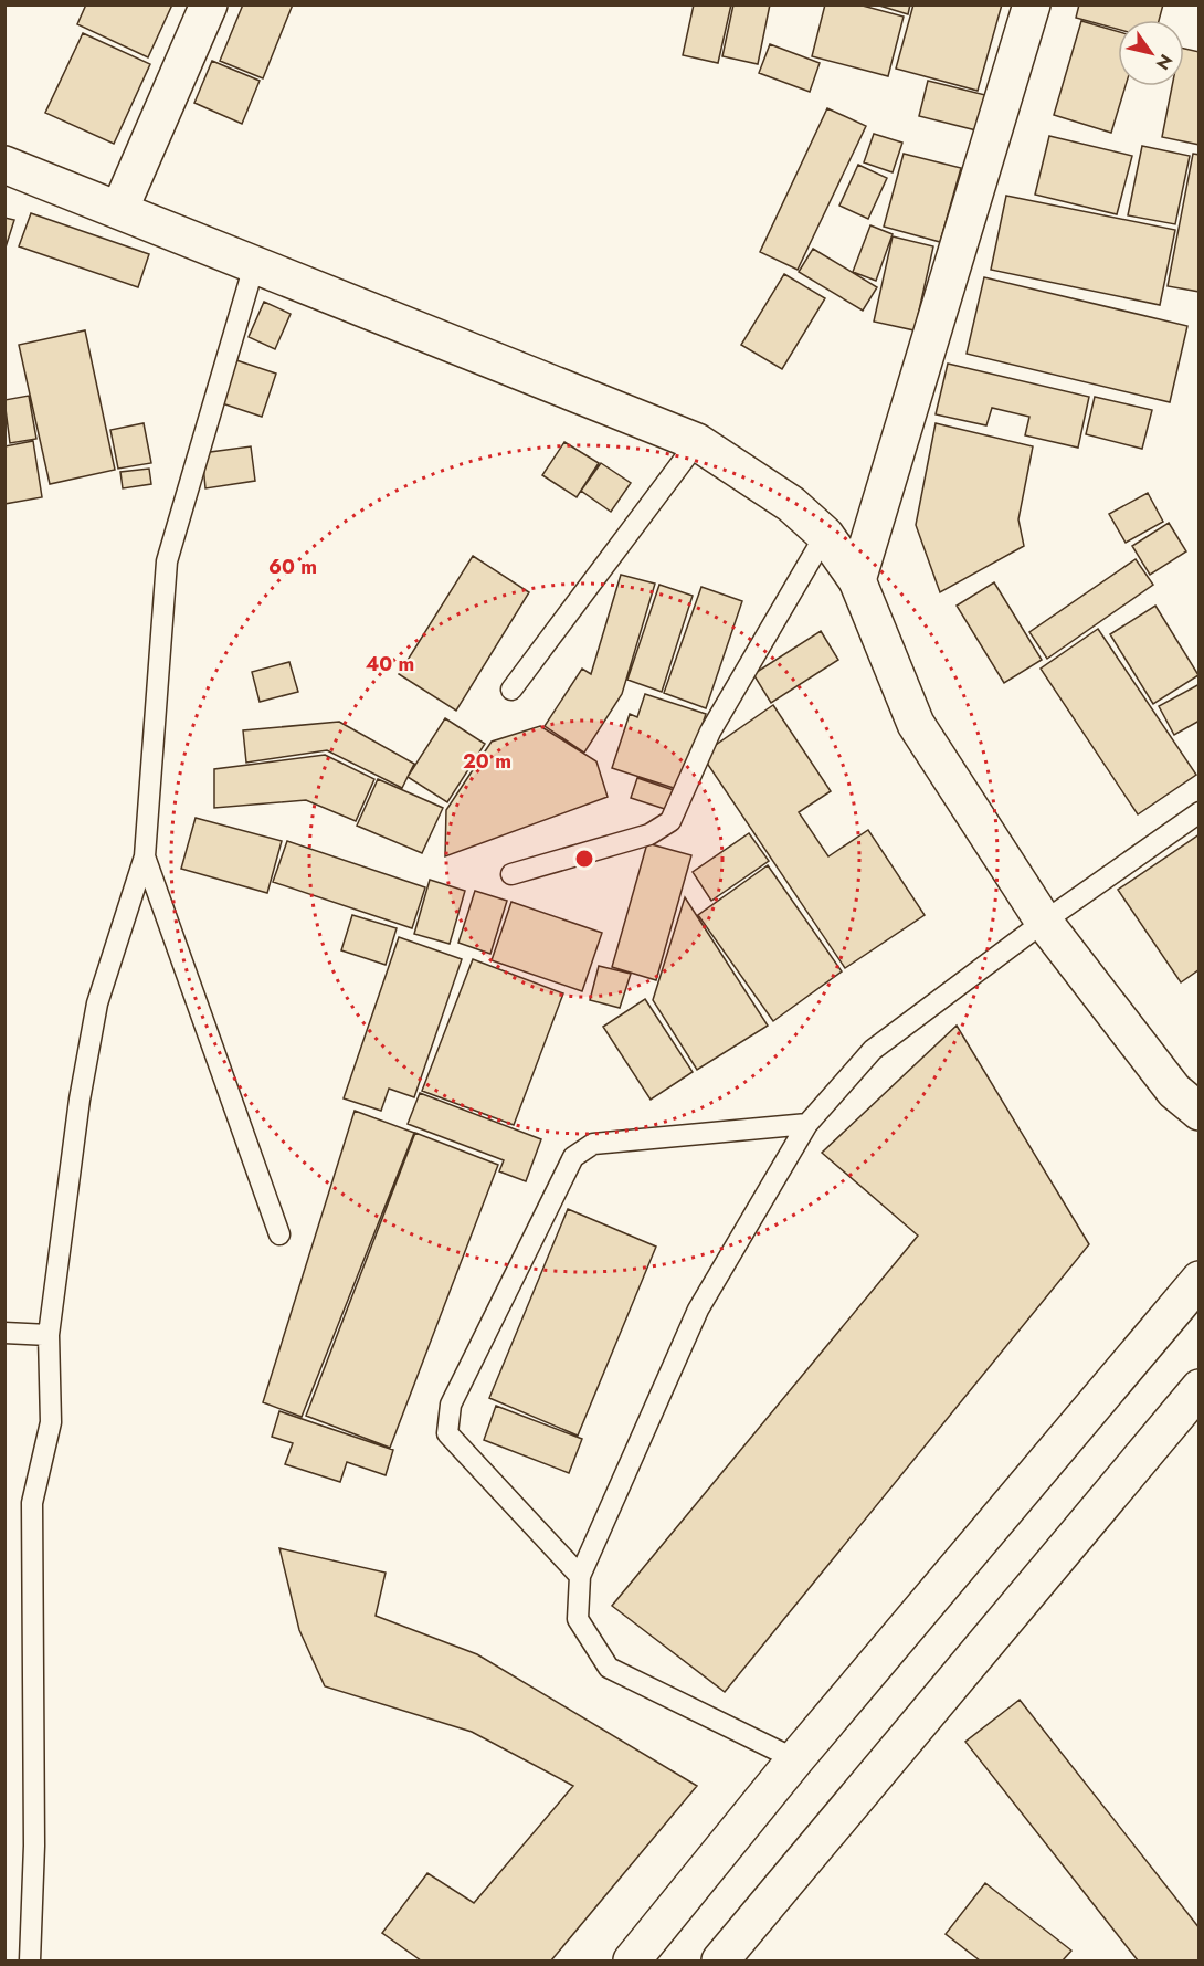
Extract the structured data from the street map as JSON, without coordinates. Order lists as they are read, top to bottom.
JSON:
{
  "north": "bottom right",
  "rings": ["60 m", "40 m", "20 m"]
}
